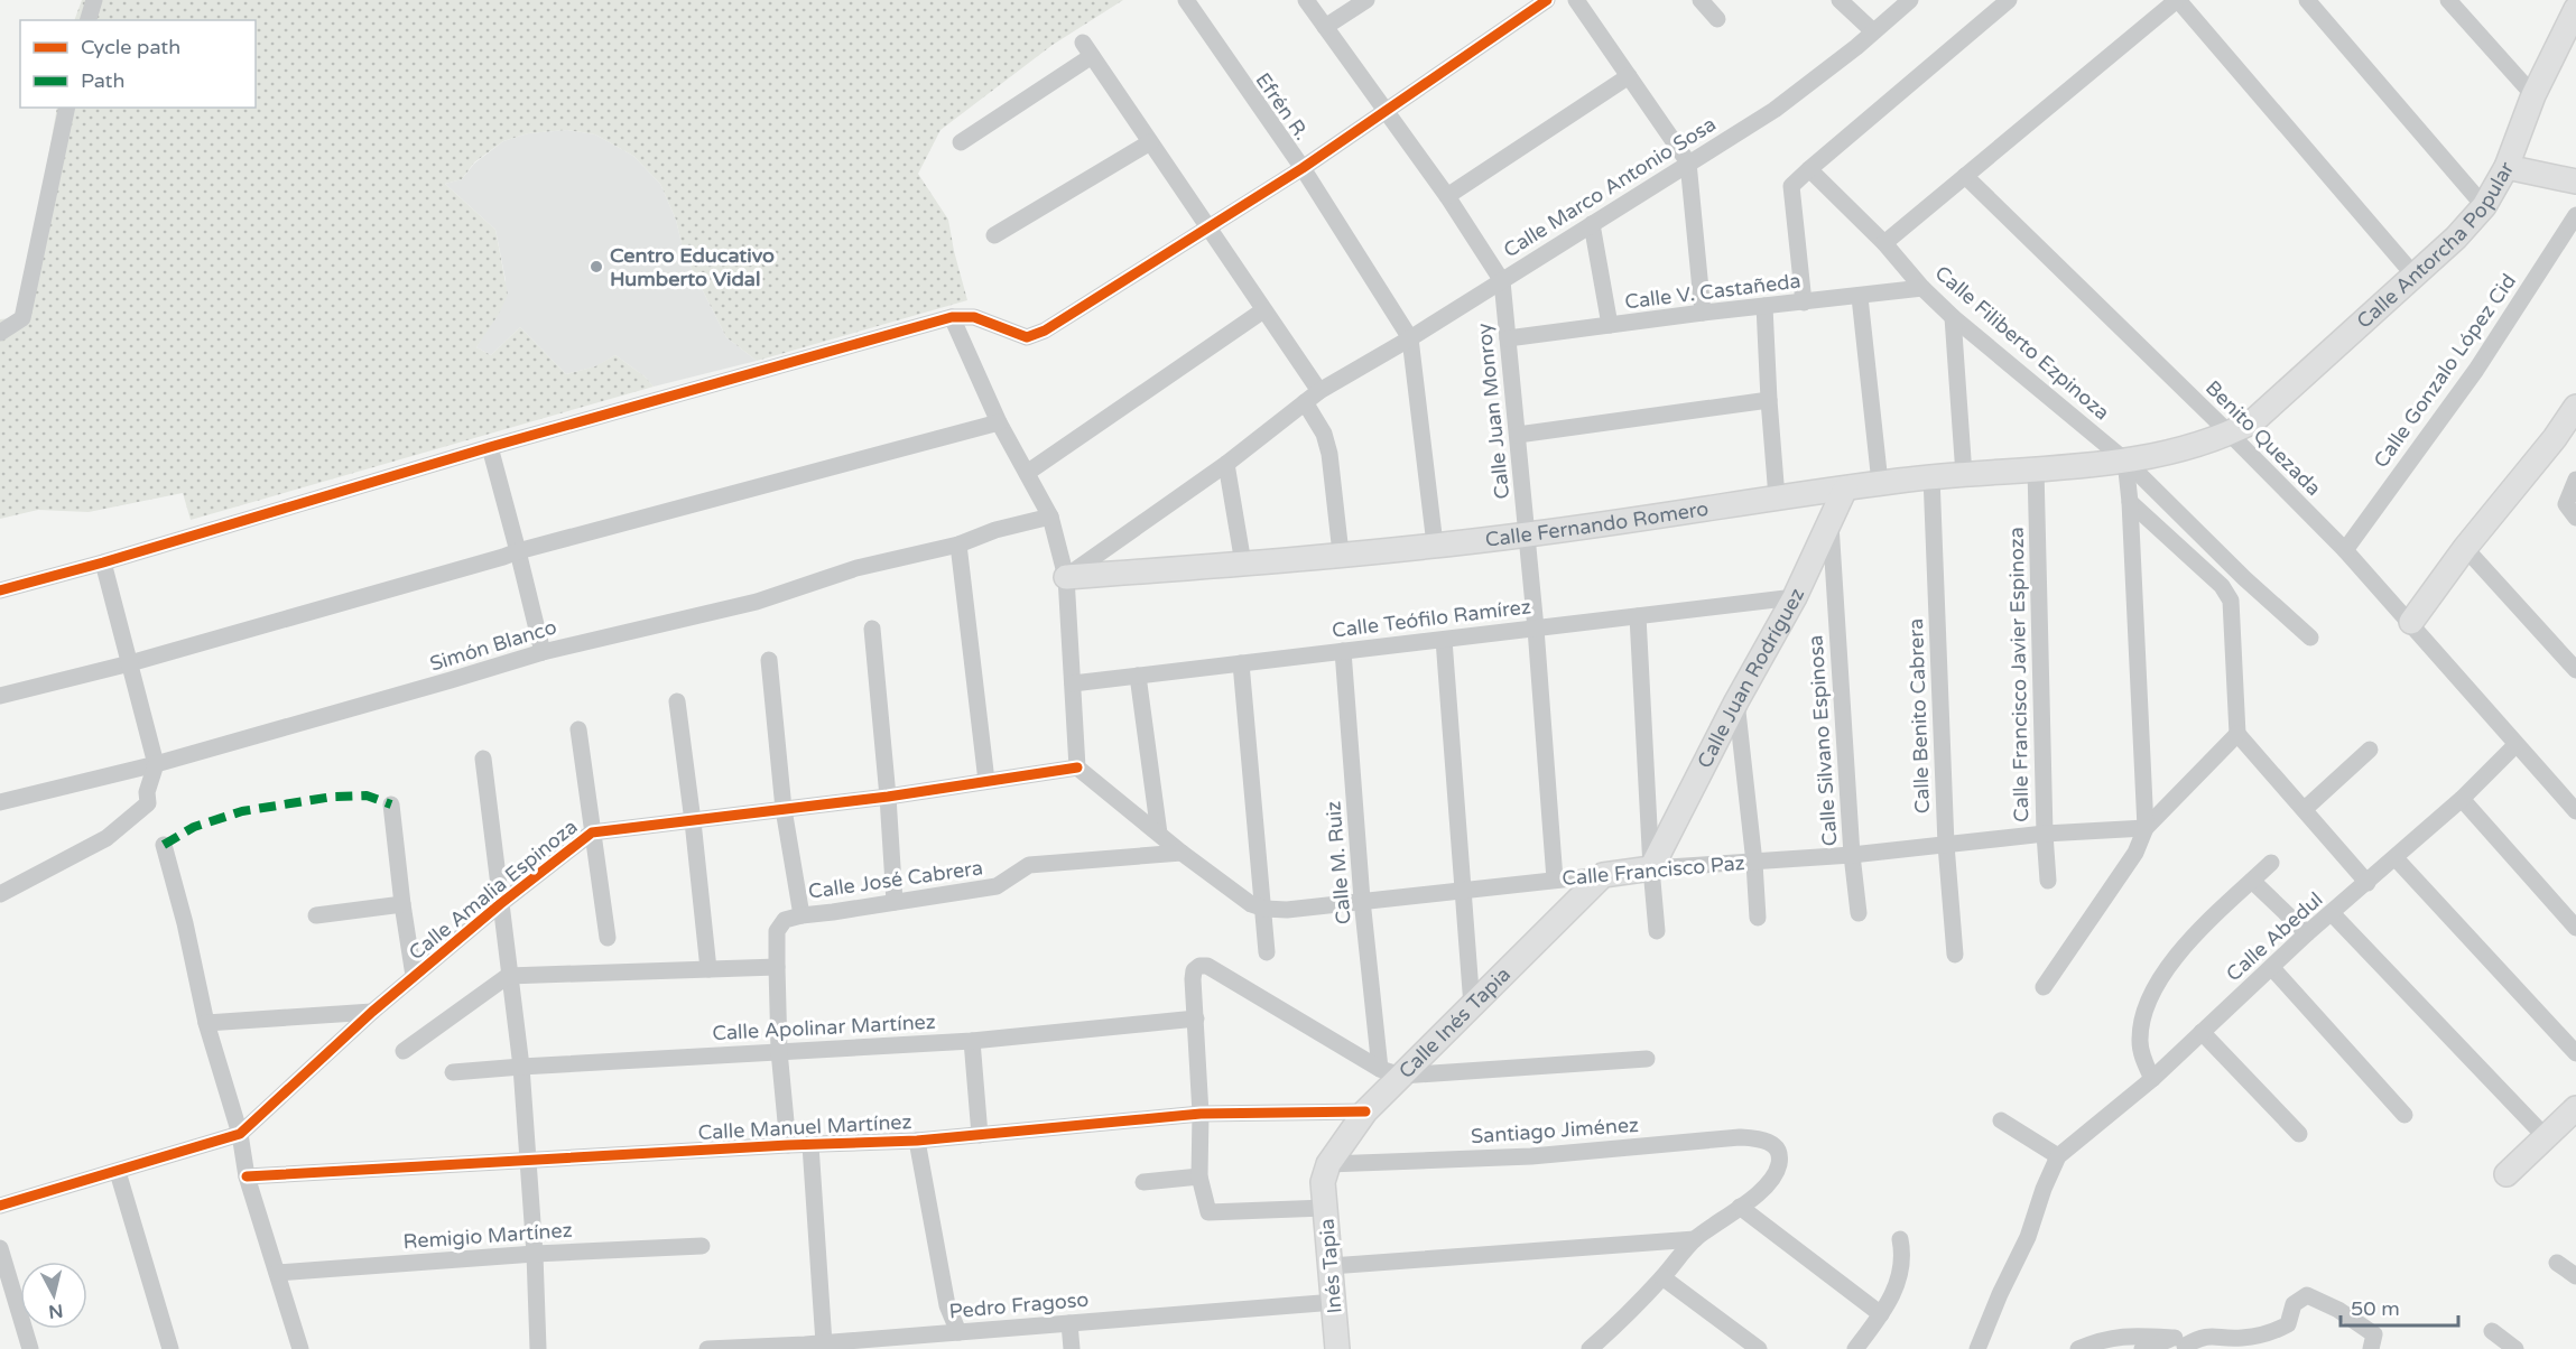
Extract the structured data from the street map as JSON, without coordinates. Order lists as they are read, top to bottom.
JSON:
{
  "streets": {
    "main road": [
      "Calle Antorcha Popular",
      "Calle Fernando Romero",
      "Calle Juan Rodríguez",
      "Calle Francisco Paz",
      "Calle Inés Tapia",
      "Inés Tapia"
    ],
    "street": [
      "Efrén R.",
      "Calle Marco Antonio Sosa",
      "Calle V. Castañeda",
      "Calle Filiberto Ezpinoza",
      "Calle Gonzalo López Cid",
      "Calle Juan Monroy",
      "Benito Quezada",
      "Calle Teófilo Ramírez",
      "Simón Blanco",
      "Calle Francisco Javier Espinoza",
      "Calle Benito Cabrera",
      "Calle Silvano Espinosa",
      "Calle M. Ruiz",
      "Calle José Cabrera",
      "Calle Amalia Espinoza",
      "Calle Abedul",
      "Calle Apolinar Martínez",
      "Calle Manuel Martínez",
      "Santiago Jiménez",
      "Remigio Martínez",
      "Pedro Fragoso"
    ]
  },
  "crossings": [
    ["Efrén R.", "Calle Marco Antonio Sosa"],
    ["Calle Marco Antonio Sosa", "Calle Juan Monroy"],
    ["Calle Antorcha Popular", "Calle Filiberto Ezpinoza"],
    ["Calle Antorcha Popular", "Benito Quezada"],
    ["Calle Antorcha Popular", "Calle Fernando Romero"],
    ["Calle V. Castañeda", "Calle Filiberto Ezpinoza"],
    ["Calle V. Castañeda", "Calle Juan Monroy"],
    ["Calle Filiberto Ezpinoza", "Calle Fernando Romero"],
    ["Calle Gonzalo López Cid", "Benito Quezada"],
    ["Calle Juan Monroy", "Calle Fernando Romero"],
    ["Calle Juan Monroy", "Calle Teófilo Ramírez"],
    ["Calle Juan Monroy", "Calle Francisco Paz"],
    ["Benito Quezada", "Calle Abedul"],
    ["Calle Fernando Romero", "Calle Francisco Javier Espinoza"],
    ["Calle Fernando Romero", "Calle Juan Rodríguez"],
    ["Calle Fernando Romero", "Calle Benito Cabrera"],
    ["Calle Teófilo Ramírez", "Calle Juan Rodríguez"],
    ["Calle Teófilo Ramírez", "Calle M. Ruiz"],
    ["Calle Francisco Javier Espinoza", "Calle Francisco Paz"],
    ["Calle Juan Rodríguez", "Calle Silvano Espinosa"],
    ["Calle Juan Rodríguez", "Calle Francisco Paz"],
    ["Calle Benito Cabrera", "Calle Francisco Paz"],
    ["Calle Silvano Espinosa", "Calle Francisco Paz"],
    ["Calle M. Ruiz", "Calle Francisco Paz"],
    ["Calle M. Ruiz", "Calle Inés Tapia"],
    ["Calle Francisco Paz", "Calle José Cabrera"],
    ["Calle Francisco Paz", "Calle Amalia Espinoza"],
    ["Calle Francisco Paz", "Calle Inés Tapia"],
    ["Calle Inés Tapia", "Calle Manuel Martínez"],
    ["Calle Inés Tapia", "Santiago Jiménez"],
    ["Calle Inés Tapia", "Inés Tapia"],
    ["Santiago Jiménez", "Inés Tapia"],
    ["Inés Tapia", "Pedro Fragoso"]
  ],
  "places": ["Centro Educativo Humberto Vidal"],
  "legend": ["Cycle path", "Path"],
  "scale_bar": "50 m",
  "north": "bottom"
}
